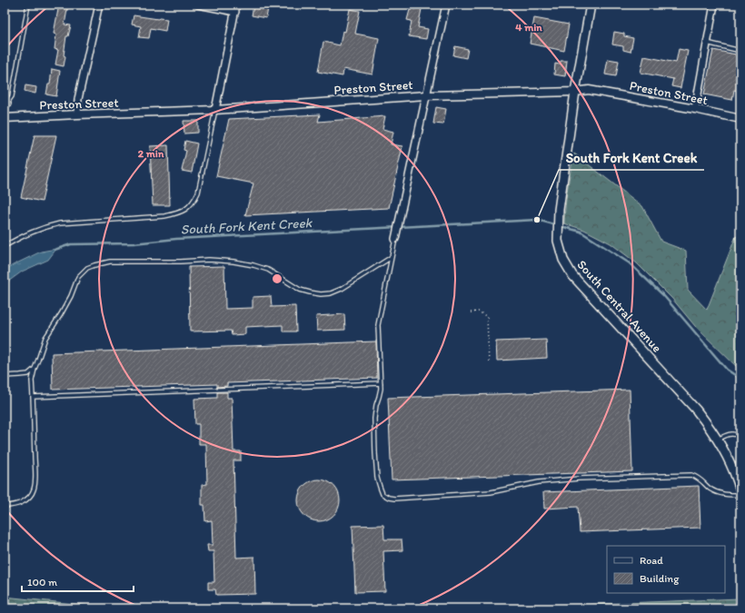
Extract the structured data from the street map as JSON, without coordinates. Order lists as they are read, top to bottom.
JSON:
{
  "streets": {
    "main road": ["South Central Avenue"],
    "street": ["Preston Street"]
  },
  "crossings": [
    ["Preston Street", "South Central Avenue"]
  ],
  "water": ["South Fork Kent Creek"],
  "places": ["South Fork Kent Creek"],
  "legend": ["Road", "Building"],
  "scale_bar": "100 m",
  "rings": ["4 min", "2 min"]
}
